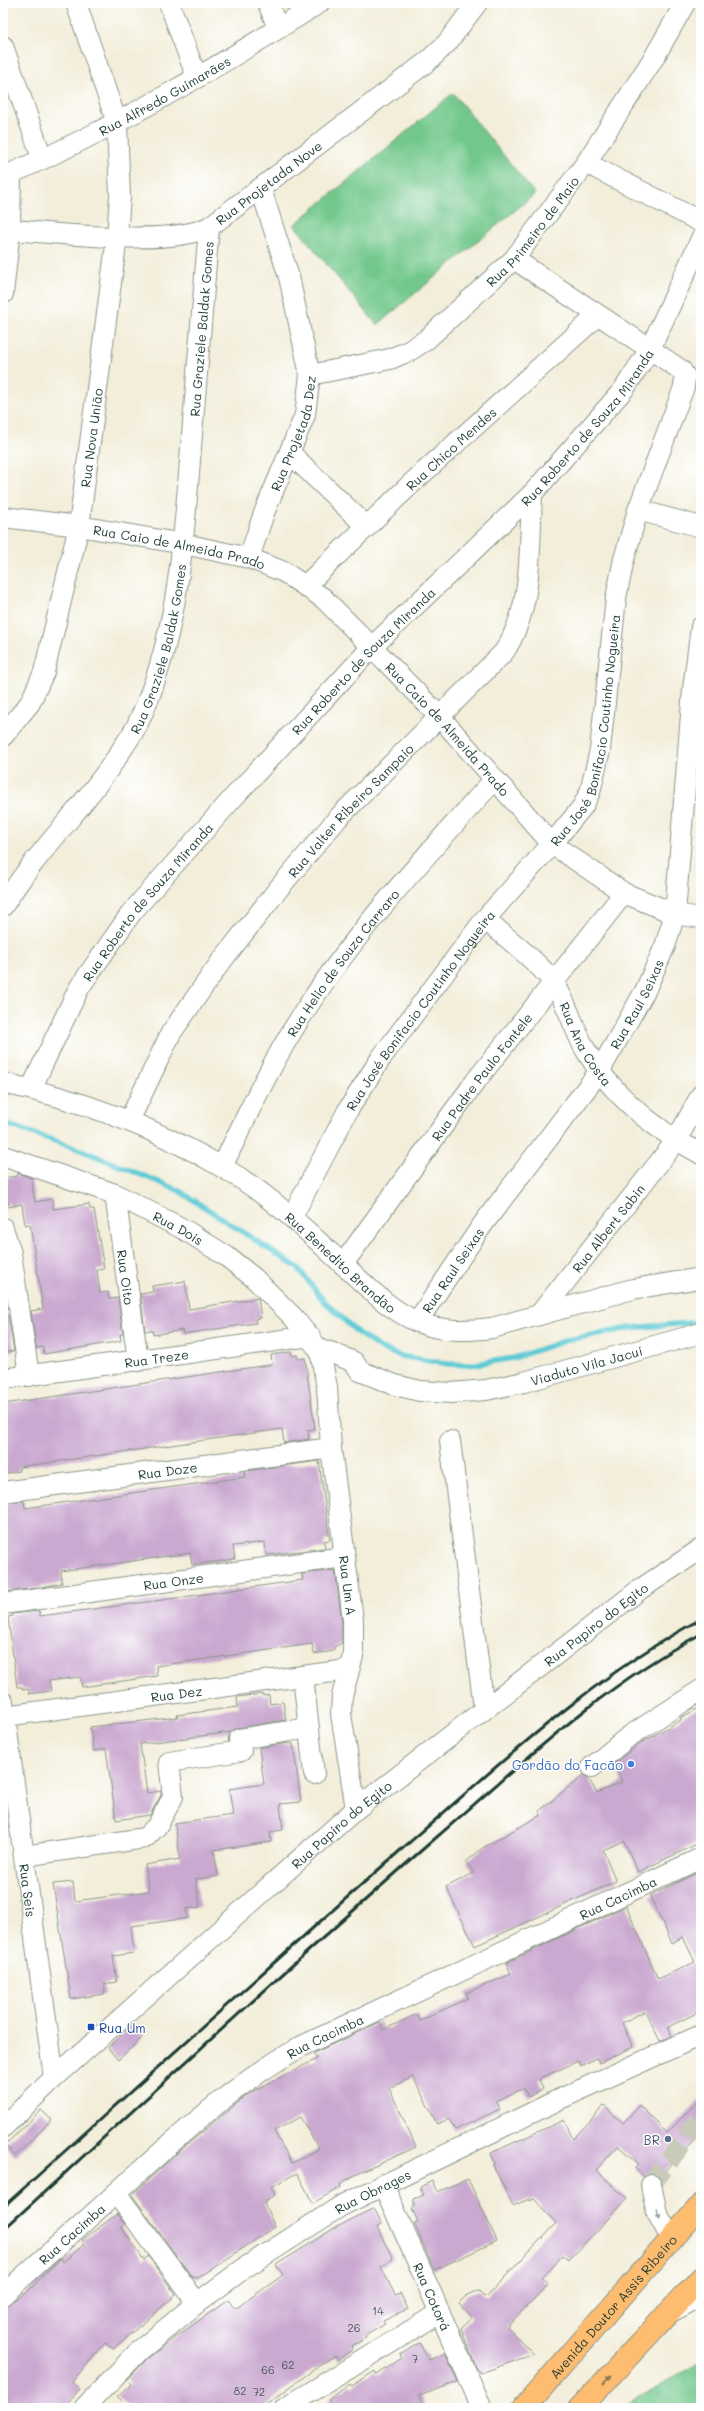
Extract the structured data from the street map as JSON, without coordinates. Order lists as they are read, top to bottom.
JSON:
{
  "streets": {
    "main road": ["Avenida Doutor Assis Ribeiro"],
    "street": [
      "Rua Alfredo Guimarães",
      "Rua Projetada Nove",
      "Rua Primeiro de Maio",
      "Rua Graziele Baldak Gomes",
      "Rua Roberto de Souza Miranda",
      "Rua Projetada Dez",
      "Rua Nova União",
      "Rua Chico Mendes",
      "Rua Caio de Almeida Prado",
      "Rua José Bonifacio Coutinho Nogueira",
      "Rua Valter Ribeiro Sampaio",
      "Rua Helio de Souza Carraro",
      "Rua Raul Seixas",
      "Rua Ana Costa",
      "Rua Padre Paulo Fontele",
      "Rua Dois",
      "Rua Albert Sabin",
      "Rua Benedito Brandão",
      "Rua Oito",
      "Rua Treze",
      "Viaduto Vila Jacuí",
      "Rua Doze",
      "Rua Onze",
      "Rua Um A",
      "Rua Papiro do Egito",
      "Rua Dez",
      "Rua Seis",
      "Rua Cacimba",
      "Rua Obrages",
      "Rua Cotorá"
    ]
  },
  "crossings": [
    ["Rua Alfredo Guimarães", "Rua Nova União"],
    ["Rua Projetada Nove", "Rua Graziele Baldak Gomes"],
    ["Rua Projetada Nove", "Rua Projetada Dez"],
    ["Rua Projetada Nove", "Rua Nova União"],
    ["Rua Primeiro de Maio", "Rua Projetada Dez"],
    ["Rua Primeiro de Maio", "Rua José Bonifacio Coutinho Nogueira"],
    ["Rua Graziele Baldak Gomes", "Rua Caio de Almeida Prado"],
    ["Rua Roberto de Souza Miranda", "Rua Caio de Almeida Prado"],
    ["Rua Roberto de Souza Miranda", "Rua José Bonifacio Coutinho Nogueira"],
    ["Rua Roberto de Souza Miranda", "Rua Valter Ribeiro Sampaio"],
    ["Rua Roberto de Souza Miranda", "Rua Benedito Brandão"],
    ["Rua Projetada Dez", "Rua Caio de Almeida Prado"],
    ["Rua Nova União", "Rua Caio de Almeida Prado"],
    ["Rua Chico Mendes", "Rua Caio de Almeida Prado"],
    ["Rua Chico Mendes", "Rua José Bonifacio Coutinho Nogueira"],
    ["Rua Caio de Almeida Prado", "Rua José Bonifacio Coutinho Nogueira"],
    ["Rua Caio de Almeida Prado", "Rua Valter Ribeiro Sampaio"],
    ["Rua Caio de Almeida Prado", "Rua Helio de Souza Carraro"],
    ["Rua Caio de Almeida Prado", "Rua Raul Seixas"],
    ["Rua Caio de Almeida Prado", "Rua Padre Paulo Fontele"],
    ["Rua José Bonifacio Coutinho Nogueira", "Rua Ana Costa"],
    ["Rua José Bonifacio Coutinho Nogueira", "Rua Benedito Brandão"],
    ["Rua Valter Ribeiro Sampaio", "Rua Benedito Brandão"],
    ["Rua Helio de Souza Carraro", "Rua Benedito Brandão"],
    ["Rua Raul Seixas", "Rua Ana Costa"],
    ["Rua Raul Seixas", "Rua Benedito Brandão"],
    ["Rua Ana Costa", "Rua Padre Paulo Fontele"],
    ["Rua Ana Costa", "Rua Albert Sabin"],
    ["Rua Padre Paulo Fontele", "Rua Benedito Brandão"],
    ["Rua Dois", "Rua Oito"],
    ["Rua Dois", "Rua Treze"],
    ["Rua Dois", "Viaduto Vila Jacuí"],
    ["Rua Dois", "Rua Um A"],
    ["Rua Albert Sabin", "Rua Benedito Brandão"],
    ["Rua Oito", "Rua Treze"],
    ["Rua Treze", "Viaduto Vila Jacuí"],
    ["Rua Treze", "Rua Um A"],
    ["Viaduto Vila Jacuí", "Rua Um A"],
    ["Rua Doze", "Rua Um A"],
    ["Rua Onze", "Rua Um A"],
    ["Rua Um A", "Rua Papiro do Egito"],
    ["Rua Um A", "Rua Dez"],
    ["Rua Papiro do Egito", "Rua Seis"],
    ["Rua Dez", "Rua Seis"],
    ["Rua Obrages", "Rua Cotorá"]
  ],
  "places": {
    "other": ["Gordão do Facão", "BR"],
    "transit": ["Rua Um"]
  },
  "house_numbers": [
    "14",
    "26",
    "7",
    "62",
    "66",
    "82",
    "72"
  ]
}
